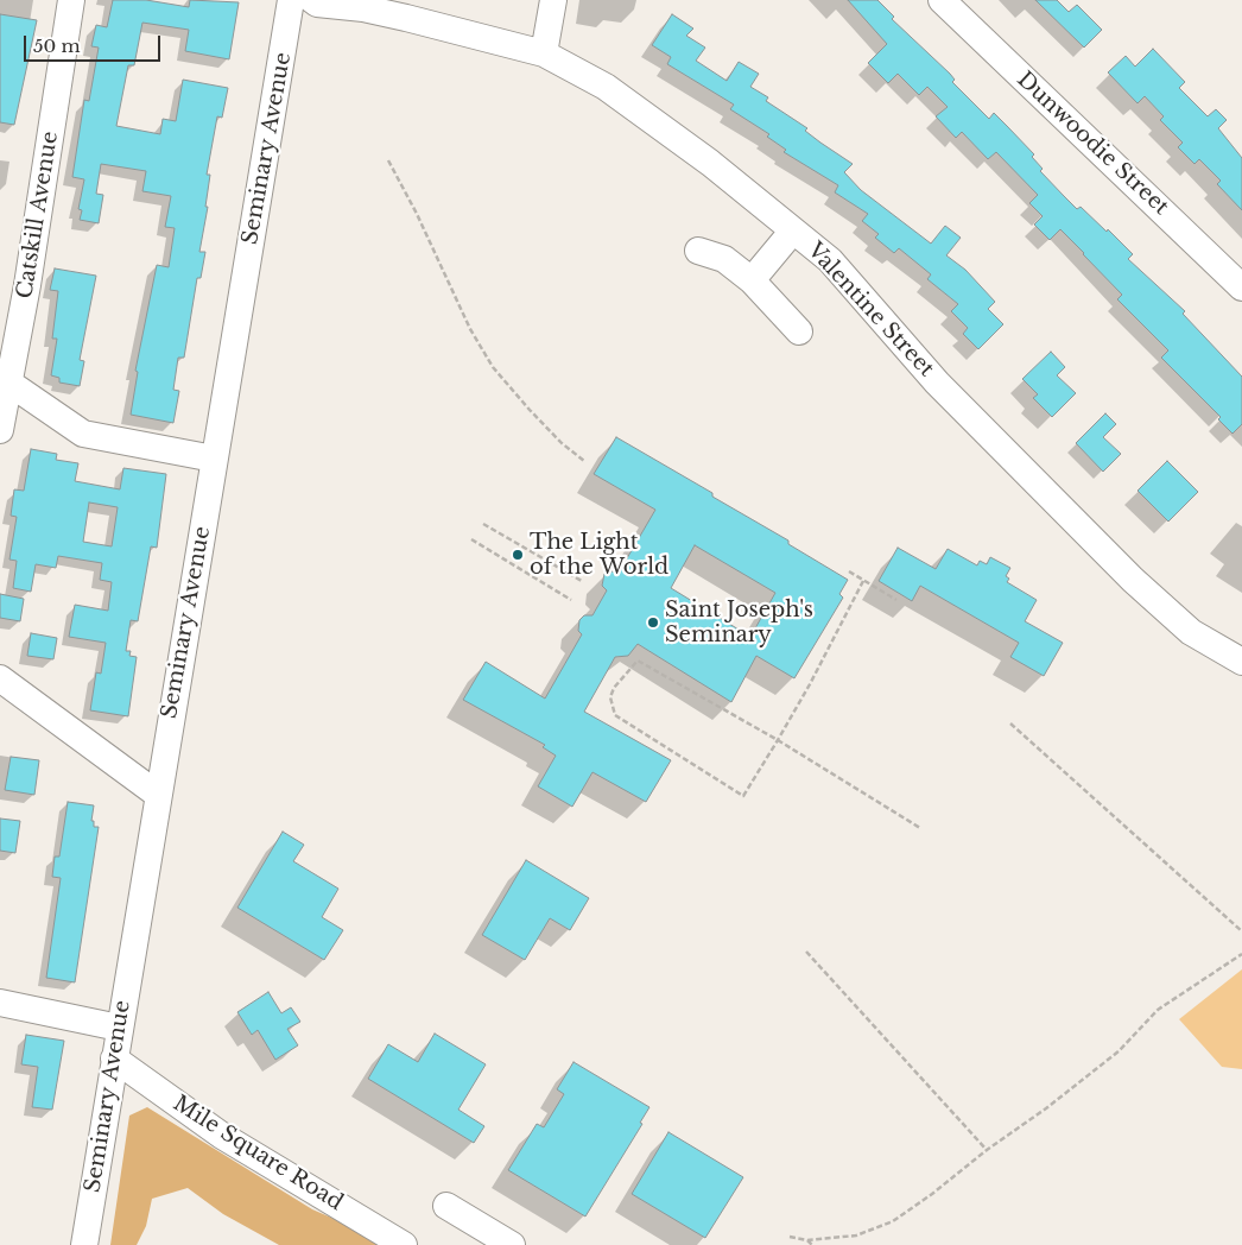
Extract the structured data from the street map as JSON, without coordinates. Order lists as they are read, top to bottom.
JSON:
{
  "streets": {
    "street": [
      "Dunwoodie Street",
      "Seminary Avenue",
      "Catskill Avenue",
      "Valentine Street",
      "Mile Square Road"
    ]
  },
  "crossings": [
    ["Seminary Avenue", "Mile Square Road"]
  ],
  "places": ["The Light of the World", "Saint Joseph's Seminary"],
  "scale_bar": "50 m"
}
